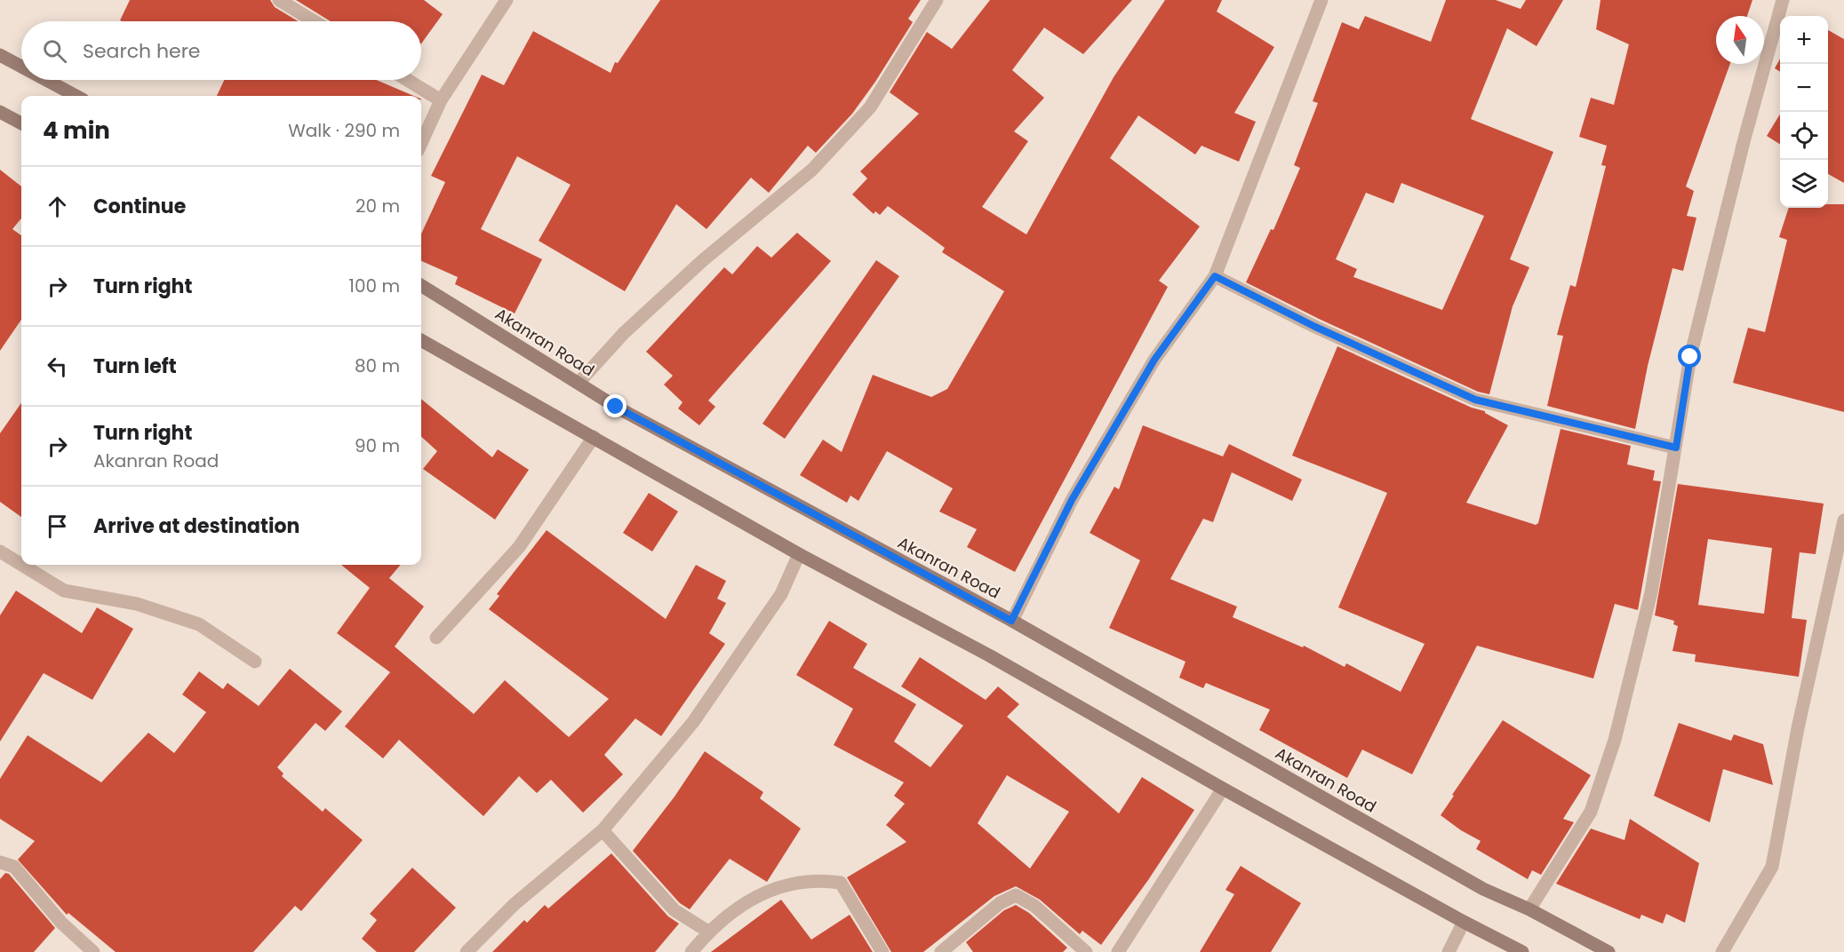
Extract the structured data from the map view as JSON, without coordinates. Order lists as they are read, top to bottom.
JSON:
{
  "streets": {
    "main road": ["Akanran Road"]
  },
  "north": "top",
  "page": {
    "map_buttons": ["+", "−"],
    "search": "Search here",
    "heading": ["4 min", "Walk · 290 m"],
    "list": [
      ["Continue", "20 m"],
      ["Turn right", "100 m"],
      ["Turn left", "80 m"],
      ["Turn right", "Akanran Road", "90 m"],
      "Arrive at destination"
    ]
  }
}
